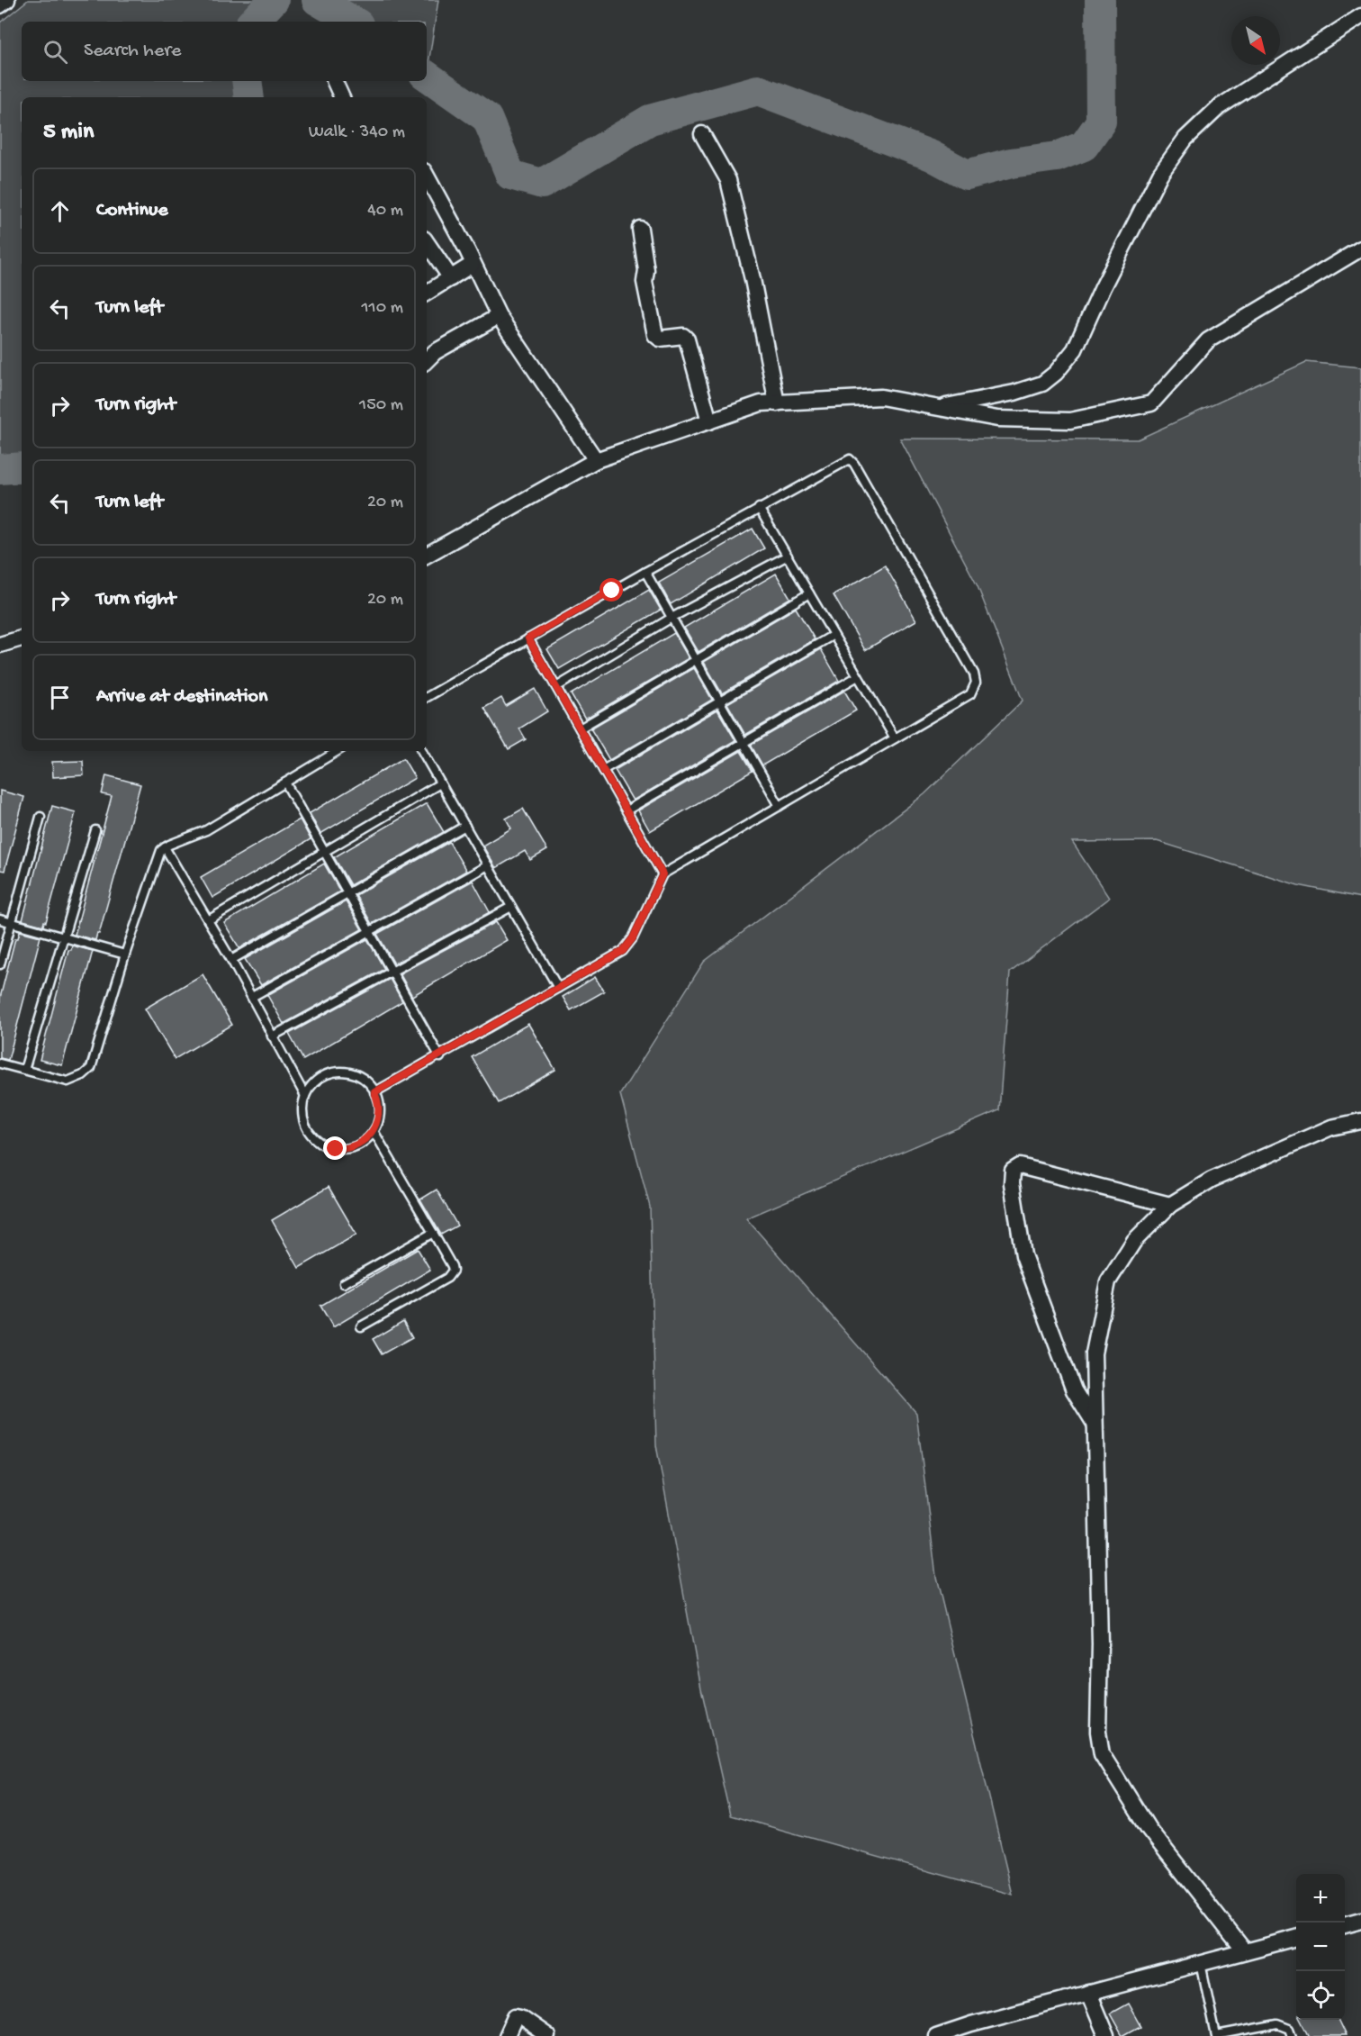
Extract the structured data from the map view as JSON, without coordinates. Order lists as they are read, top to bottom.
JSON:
{
  "north": "bottom right",
  "page": {
    "search": "Search here",
    "heading": ["5 min", "Walk · 340 m"],
    "list": [
      ["Continue", "40 m"],
      ["Turn left", "110 m"],
      ["Turn right", "150 m"],
      ["Turn left", "20 m"],
      ["Turn right", "20 m"],
      "Arrive at destination"
    ],
    "map_buttons": ["+", "−"]
  }
}
